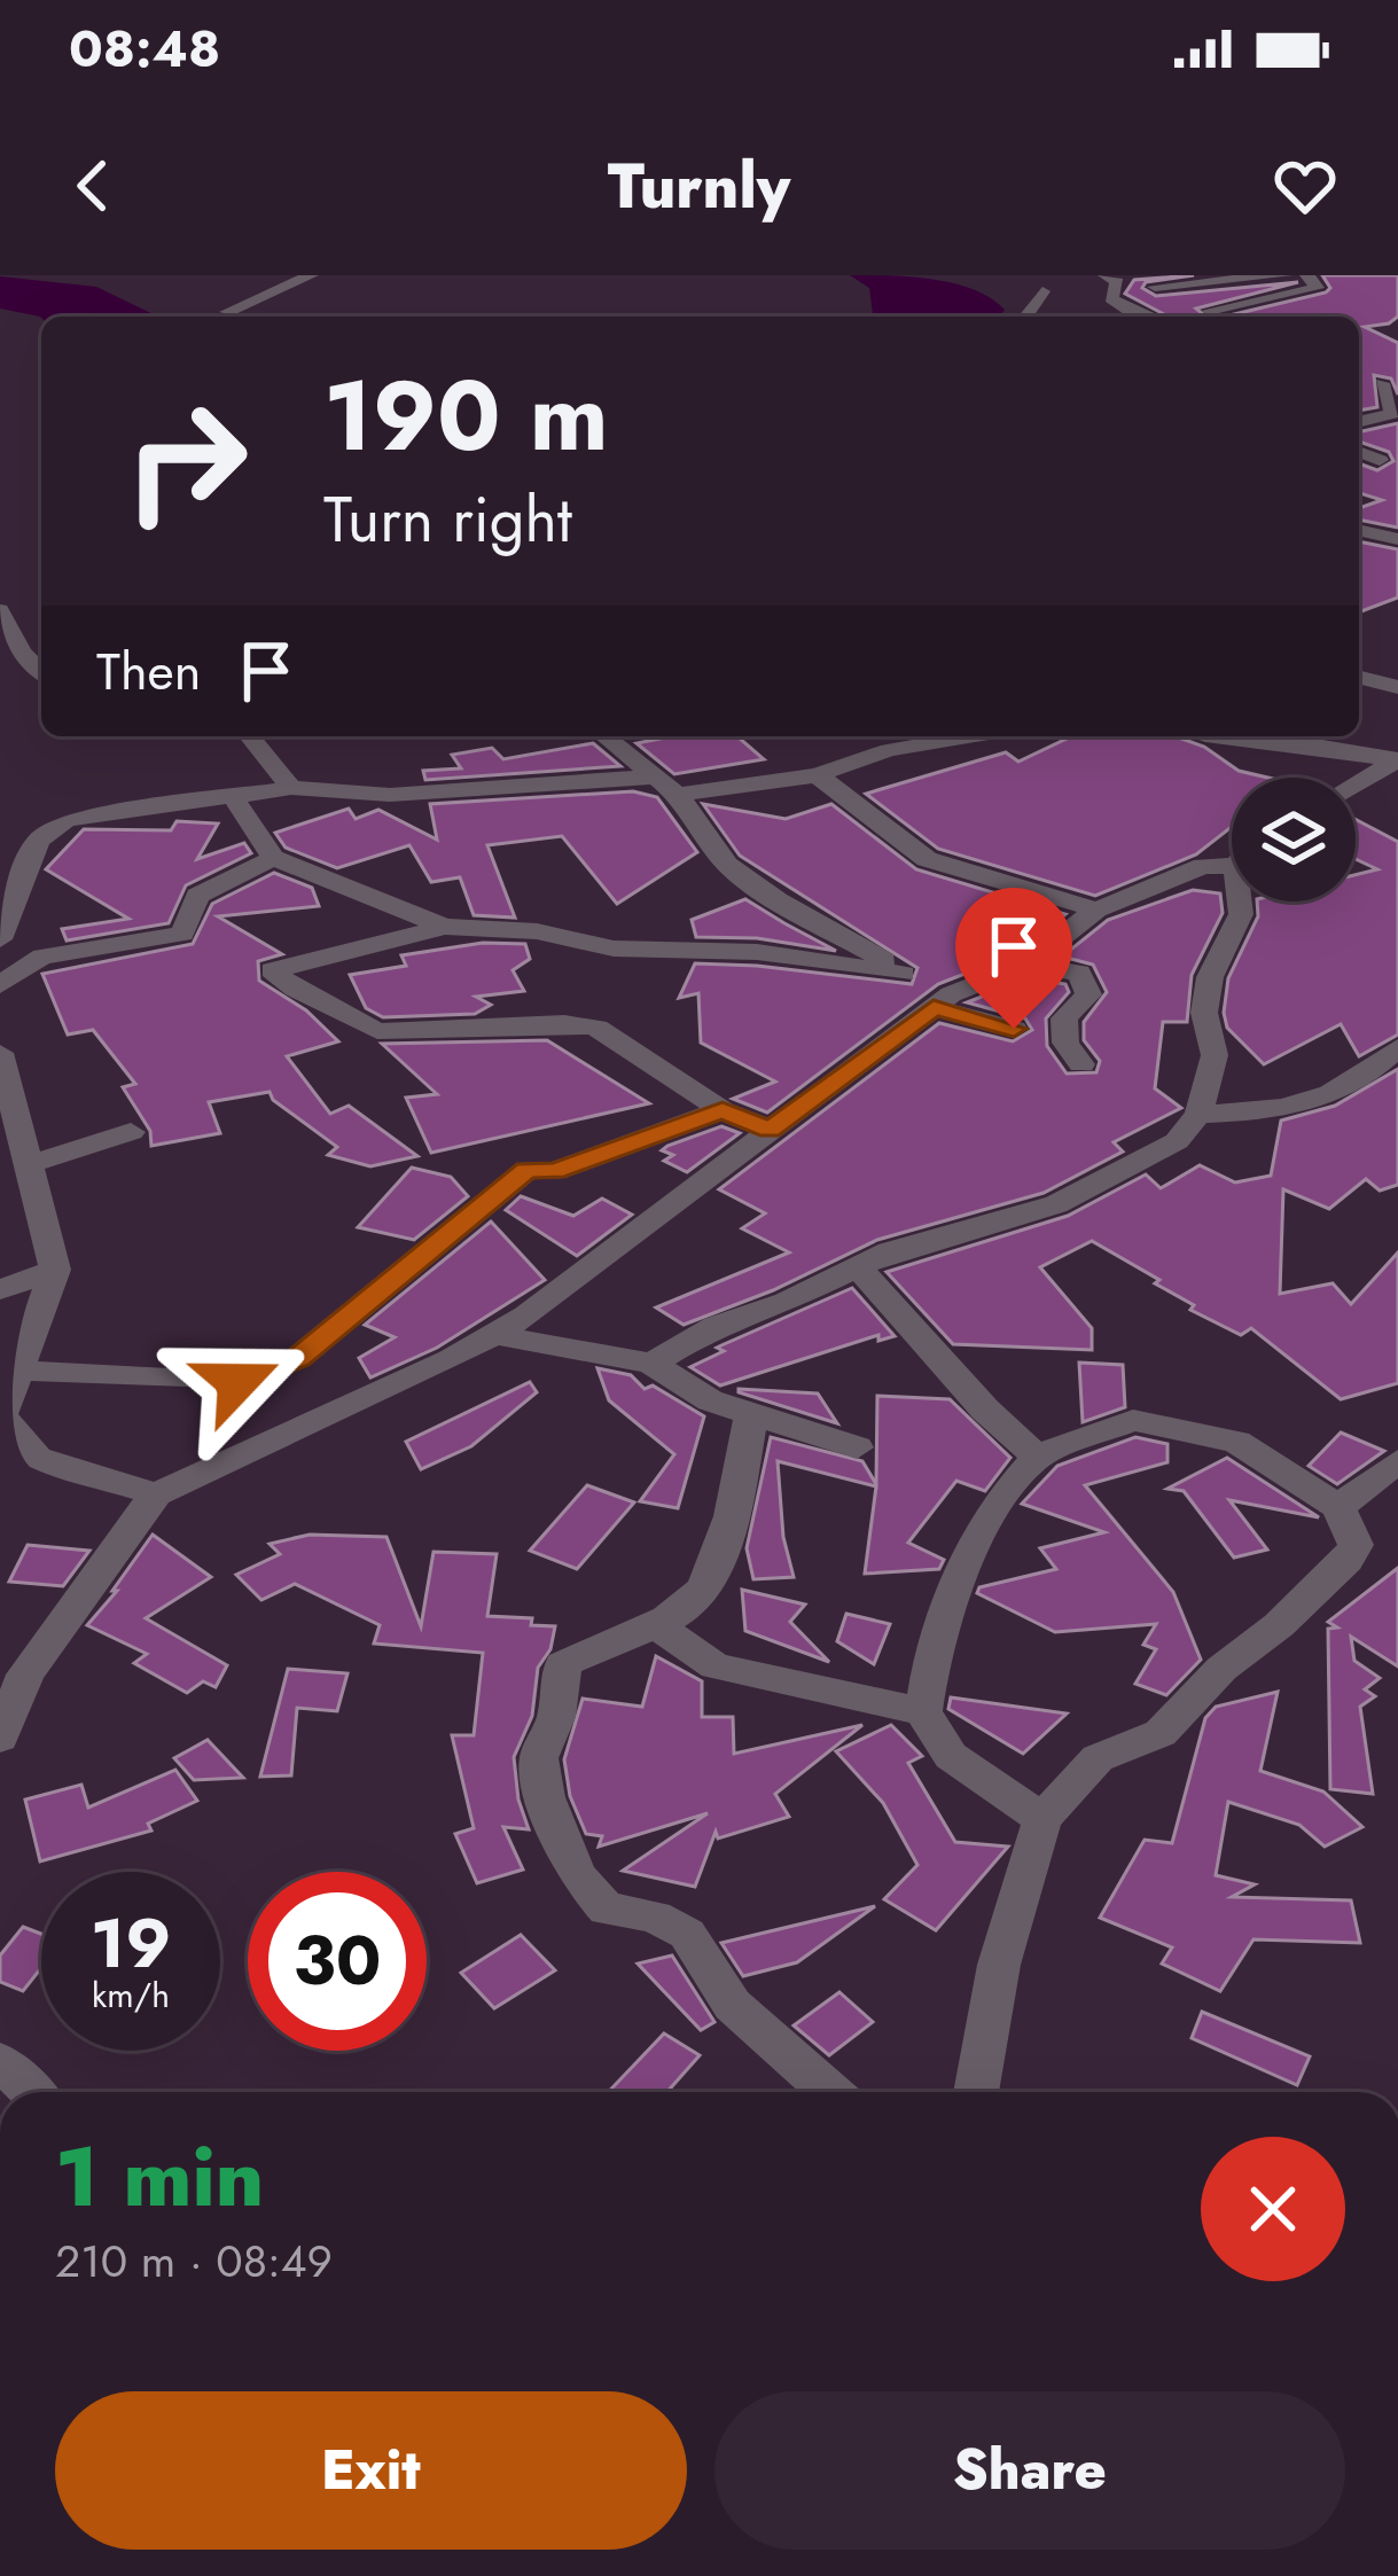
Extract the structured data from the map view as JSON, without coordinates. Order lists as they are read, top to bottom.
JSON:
{
  "page": {
    "status": "08:48",
    "header": "Turnly",
    "turn": ["190 m", "Turn right"],
    "then": "Then",
    "speed": "19 km/h",
    "limit": "30",
    "heading": ["1 min", "210 m · 08:49"],
    "buttons": ["Exit", "Share"]
  }
}
